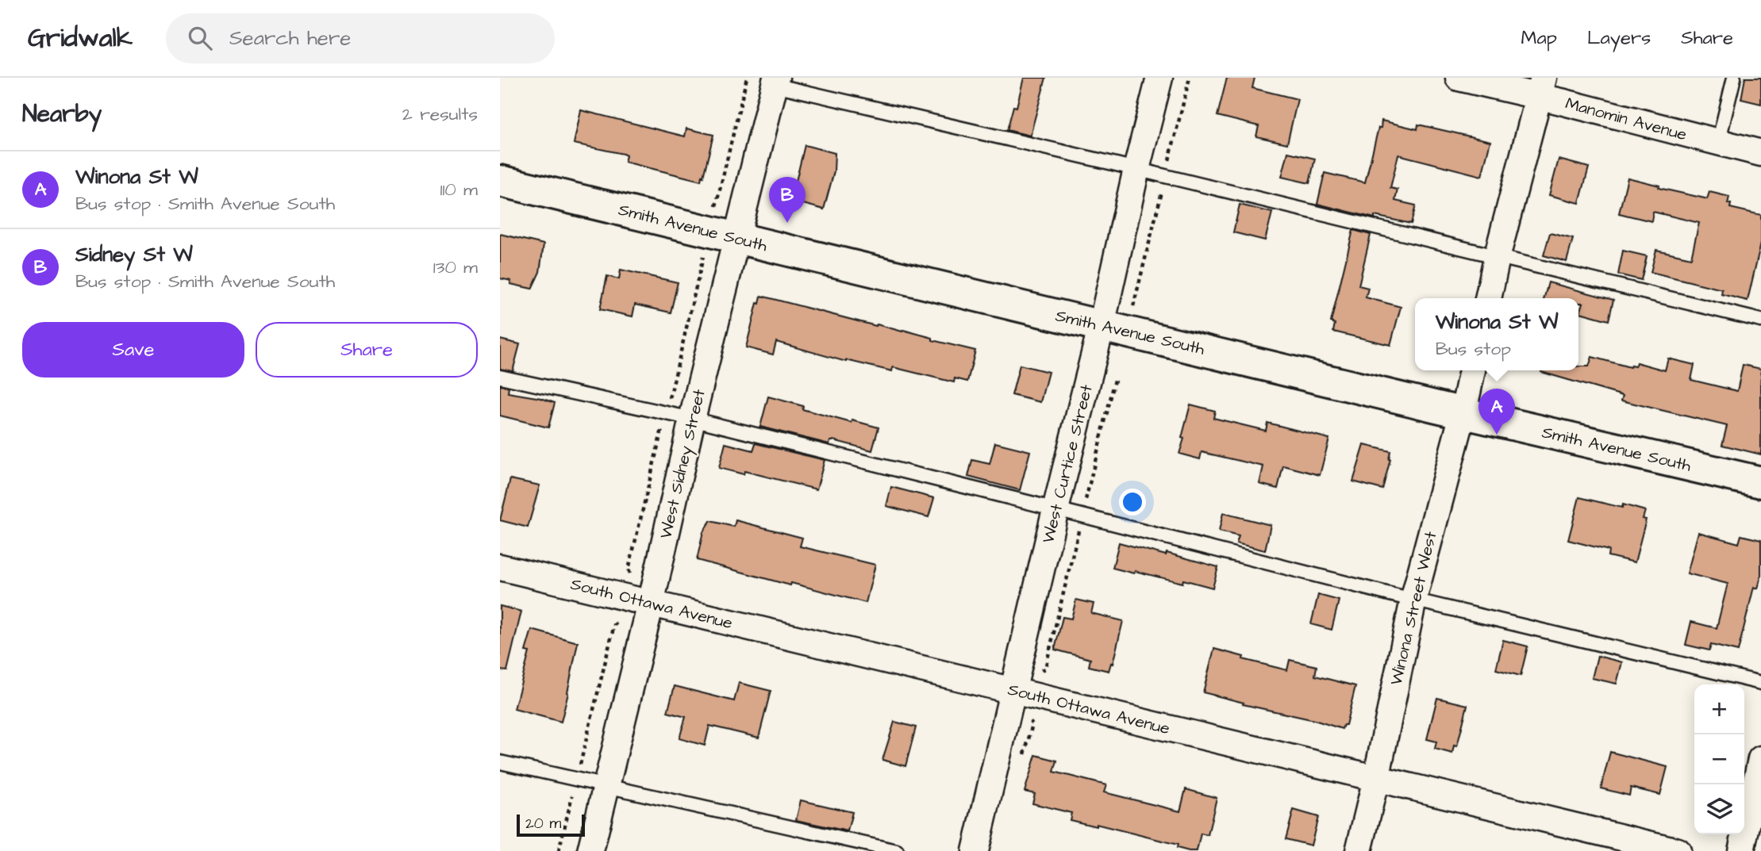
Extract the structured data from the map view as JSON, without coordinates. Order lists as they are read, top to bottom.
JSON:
{
  "streets": {
    "main road": ["Smith Avenue South"],
    "street": [
      "Manomin Avenue",
      "West Sidney Street",
      "West Curtice Street",
      "South Ottawa Avenue",
      "Winona Street West"
    ]
  },
  "crossings": [
    ["Smith Avenue South", "West Sidney Street"],
    ["Smith Avenue South", "West Curtice Street"],
    ["Smith Avenue South", "Winona Street West"],
    ["West Sidney Street", "South Ottawa Avenue"],
    ["West Curtice Street", "South Ottawa Avenue"],
    ["South Ottawa Avenue", "Winona Street West"]
  ],
  "scale_bar": "20 m",
  "page": {
    "header": "Gridwalk",
    "search": "Search here",
    "nav": ["Map", "Layers", "Share"],
    "heading": ["Nearby", "2 results"],
    "list": [
      {
        "mark": "A",
        "name": "Winona St W",
        "note": "Bus stop · Smith Avenue South",
        "value": "110 m"
      },
      {
        "mark": "B",
        "name": "Sidney St W",
        "note": "Bus stop · Smith Avenue South",
        "value": "130 m"
      }
    ],
    "pins": ["B", "A"],
    "popup": ["Winona St W", "Bus stop"],
    "buttons": ["Save", "Share"],
    "map_buttons": ["+", "−"],
    "scale": "20 m"
  }
}
